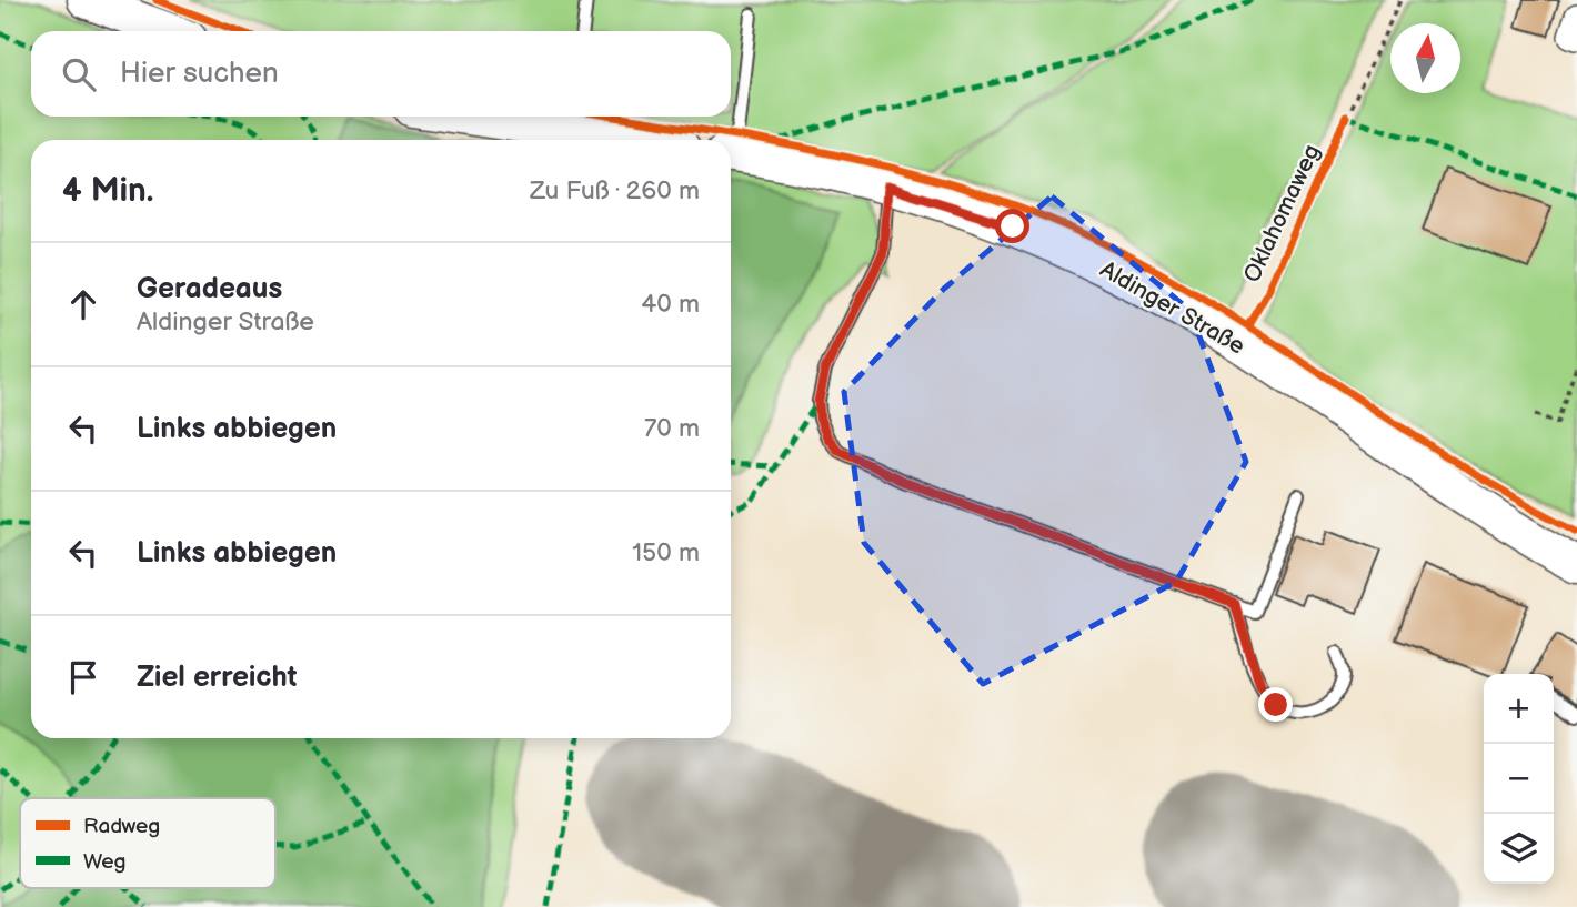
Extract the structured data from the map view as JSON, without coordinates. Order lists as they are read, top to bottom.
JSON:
{
  "streets": {
    "main road": ["Aldinger Straße"],
    "cycle path": ["Oklahomaweg"]
  },
  "legend": ["Radweg", "Weg"],
  "north": "top",
  "page": {
    "search": "Hier suchen",
    "heading": ["4 Min.", "Zu Fuß · 260 m"],
    "list": [
      ["Geradeaus", "Aldinger Straße", "40 m"],
      ["Links abbiegen", "70 m"],
      ["Links abbiegen", "150 m"],
      "Ziel erreicht"
    ],
    "map_buttons": ["+", "−"]
  }
}
